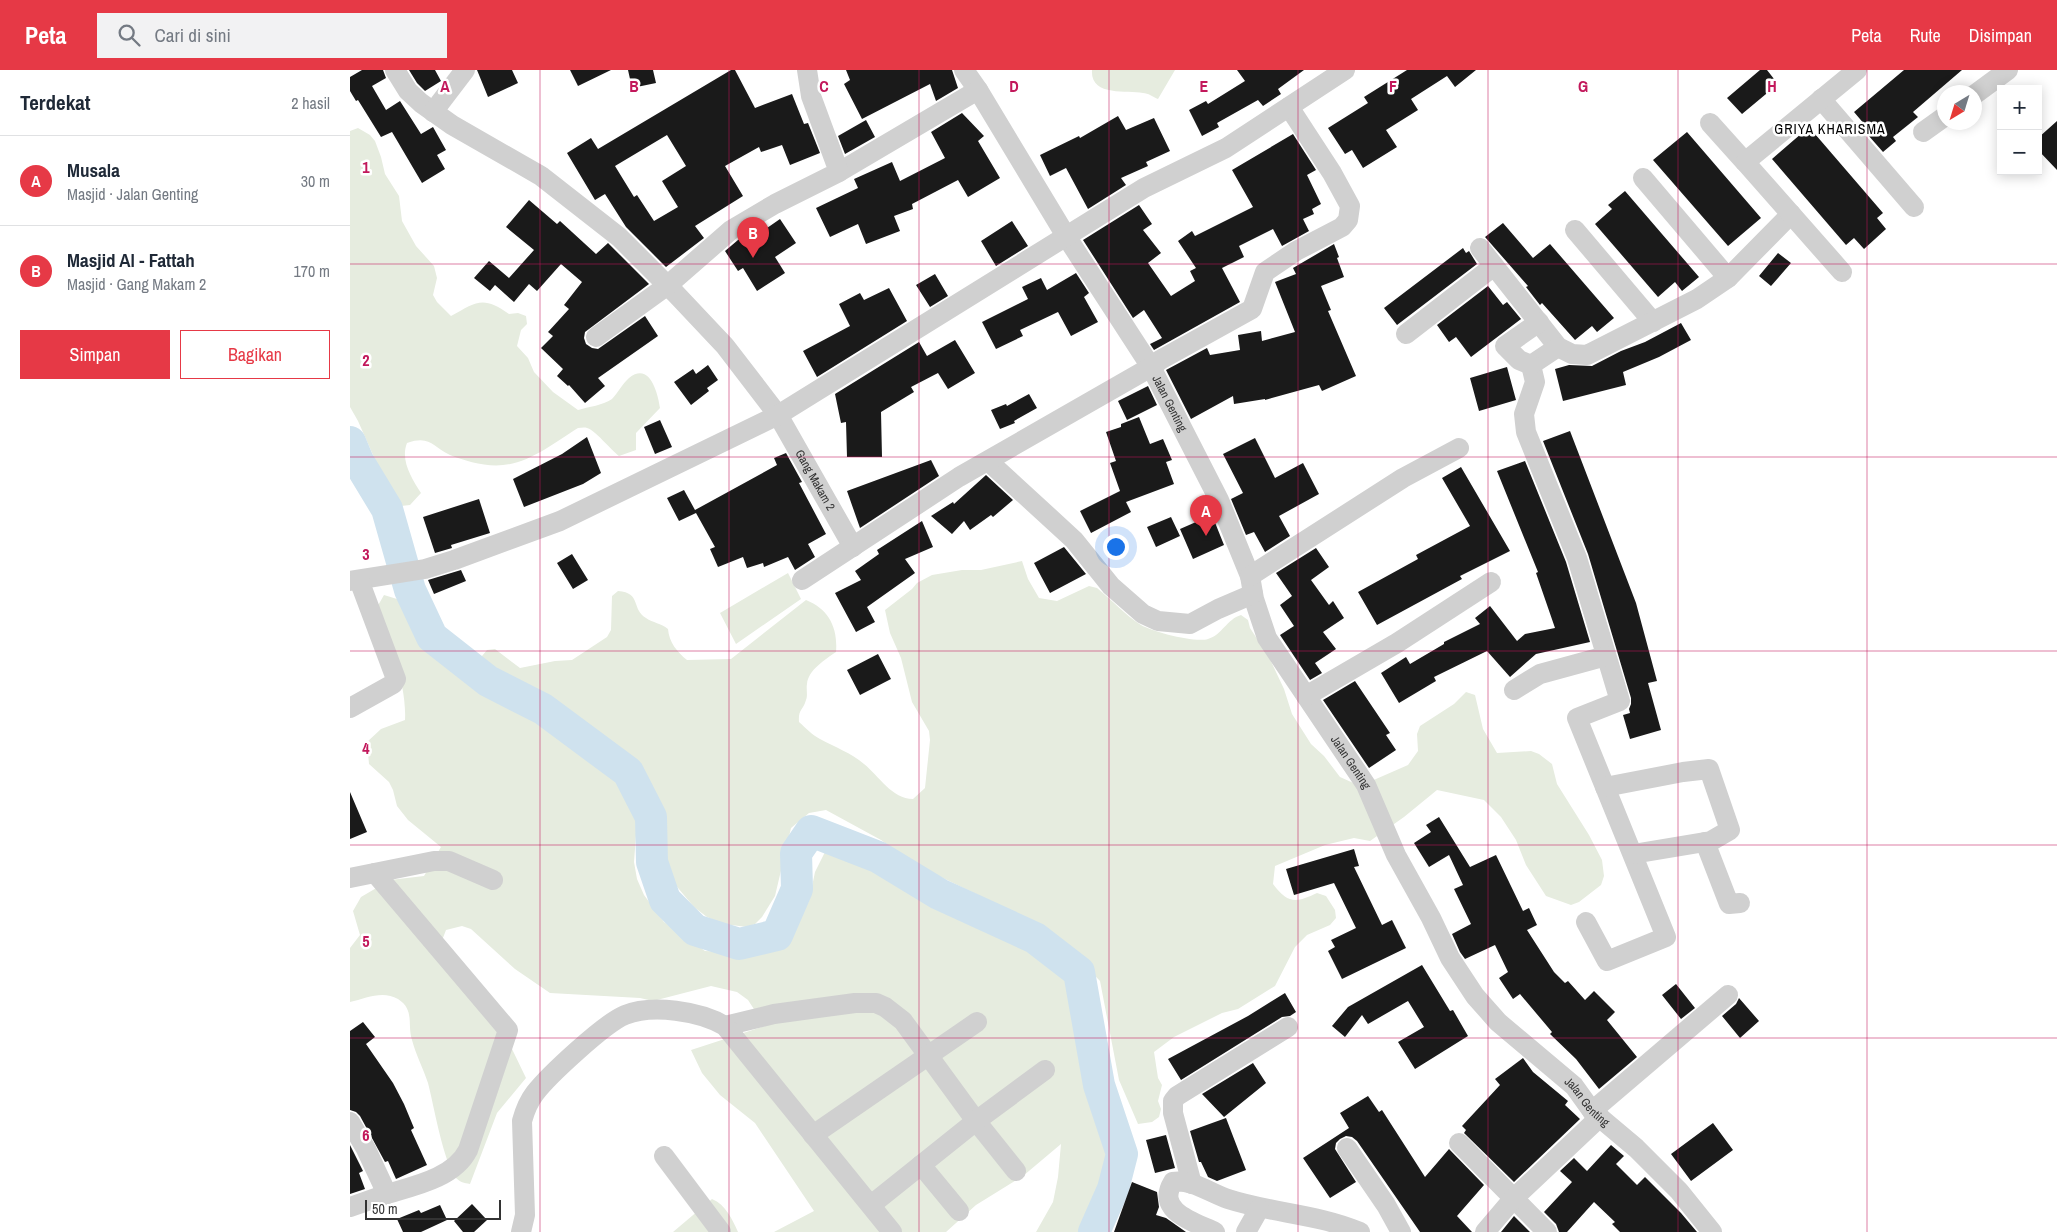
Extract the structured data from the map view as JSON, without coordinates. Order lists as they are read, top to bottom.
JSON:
{
  "streets": {
    "street": ["Jalan Genting", "Gang Makam 2"]
  },
  "districts": ["GRIYA KHARISMA"],
  "scale_bar": "50 m",
  "north": "bottom left",
  "page": {
    "header": "Peta",
    "search": "Cari di sini",
    "nav": ["Peta", "Rute", "Disimpan"],
    "heading": ["Terdekat", "2 hasil"],
    "map_buttons": ["+", "−"],
    "list": [
      {
        "mark": "A",
        "name": "Musala",
        "note": "Masjid · Jalan Genting",
        "value": "30 m"
      },
      {
        "mark": "B",
        "name": "Masjid Al - Fattah",
        "note": "Masjid · Gang Makam 2",
        "value": "170 m"
      }
    ],
    "pins": ["B", "A"],
    "buttons": ["Simpan", "Bagikan"],
    "scale": "50 m"
  },
  "grid": {
    "columns": [
      "A",
      "B",
      "C",
      "D",
      "E",
      "F",
      "G",
      "H"
    ],
    "rows": [
      "1",
      "2",
      "3",
      "4",
      "5",
      "6"
    ]
  }
}
